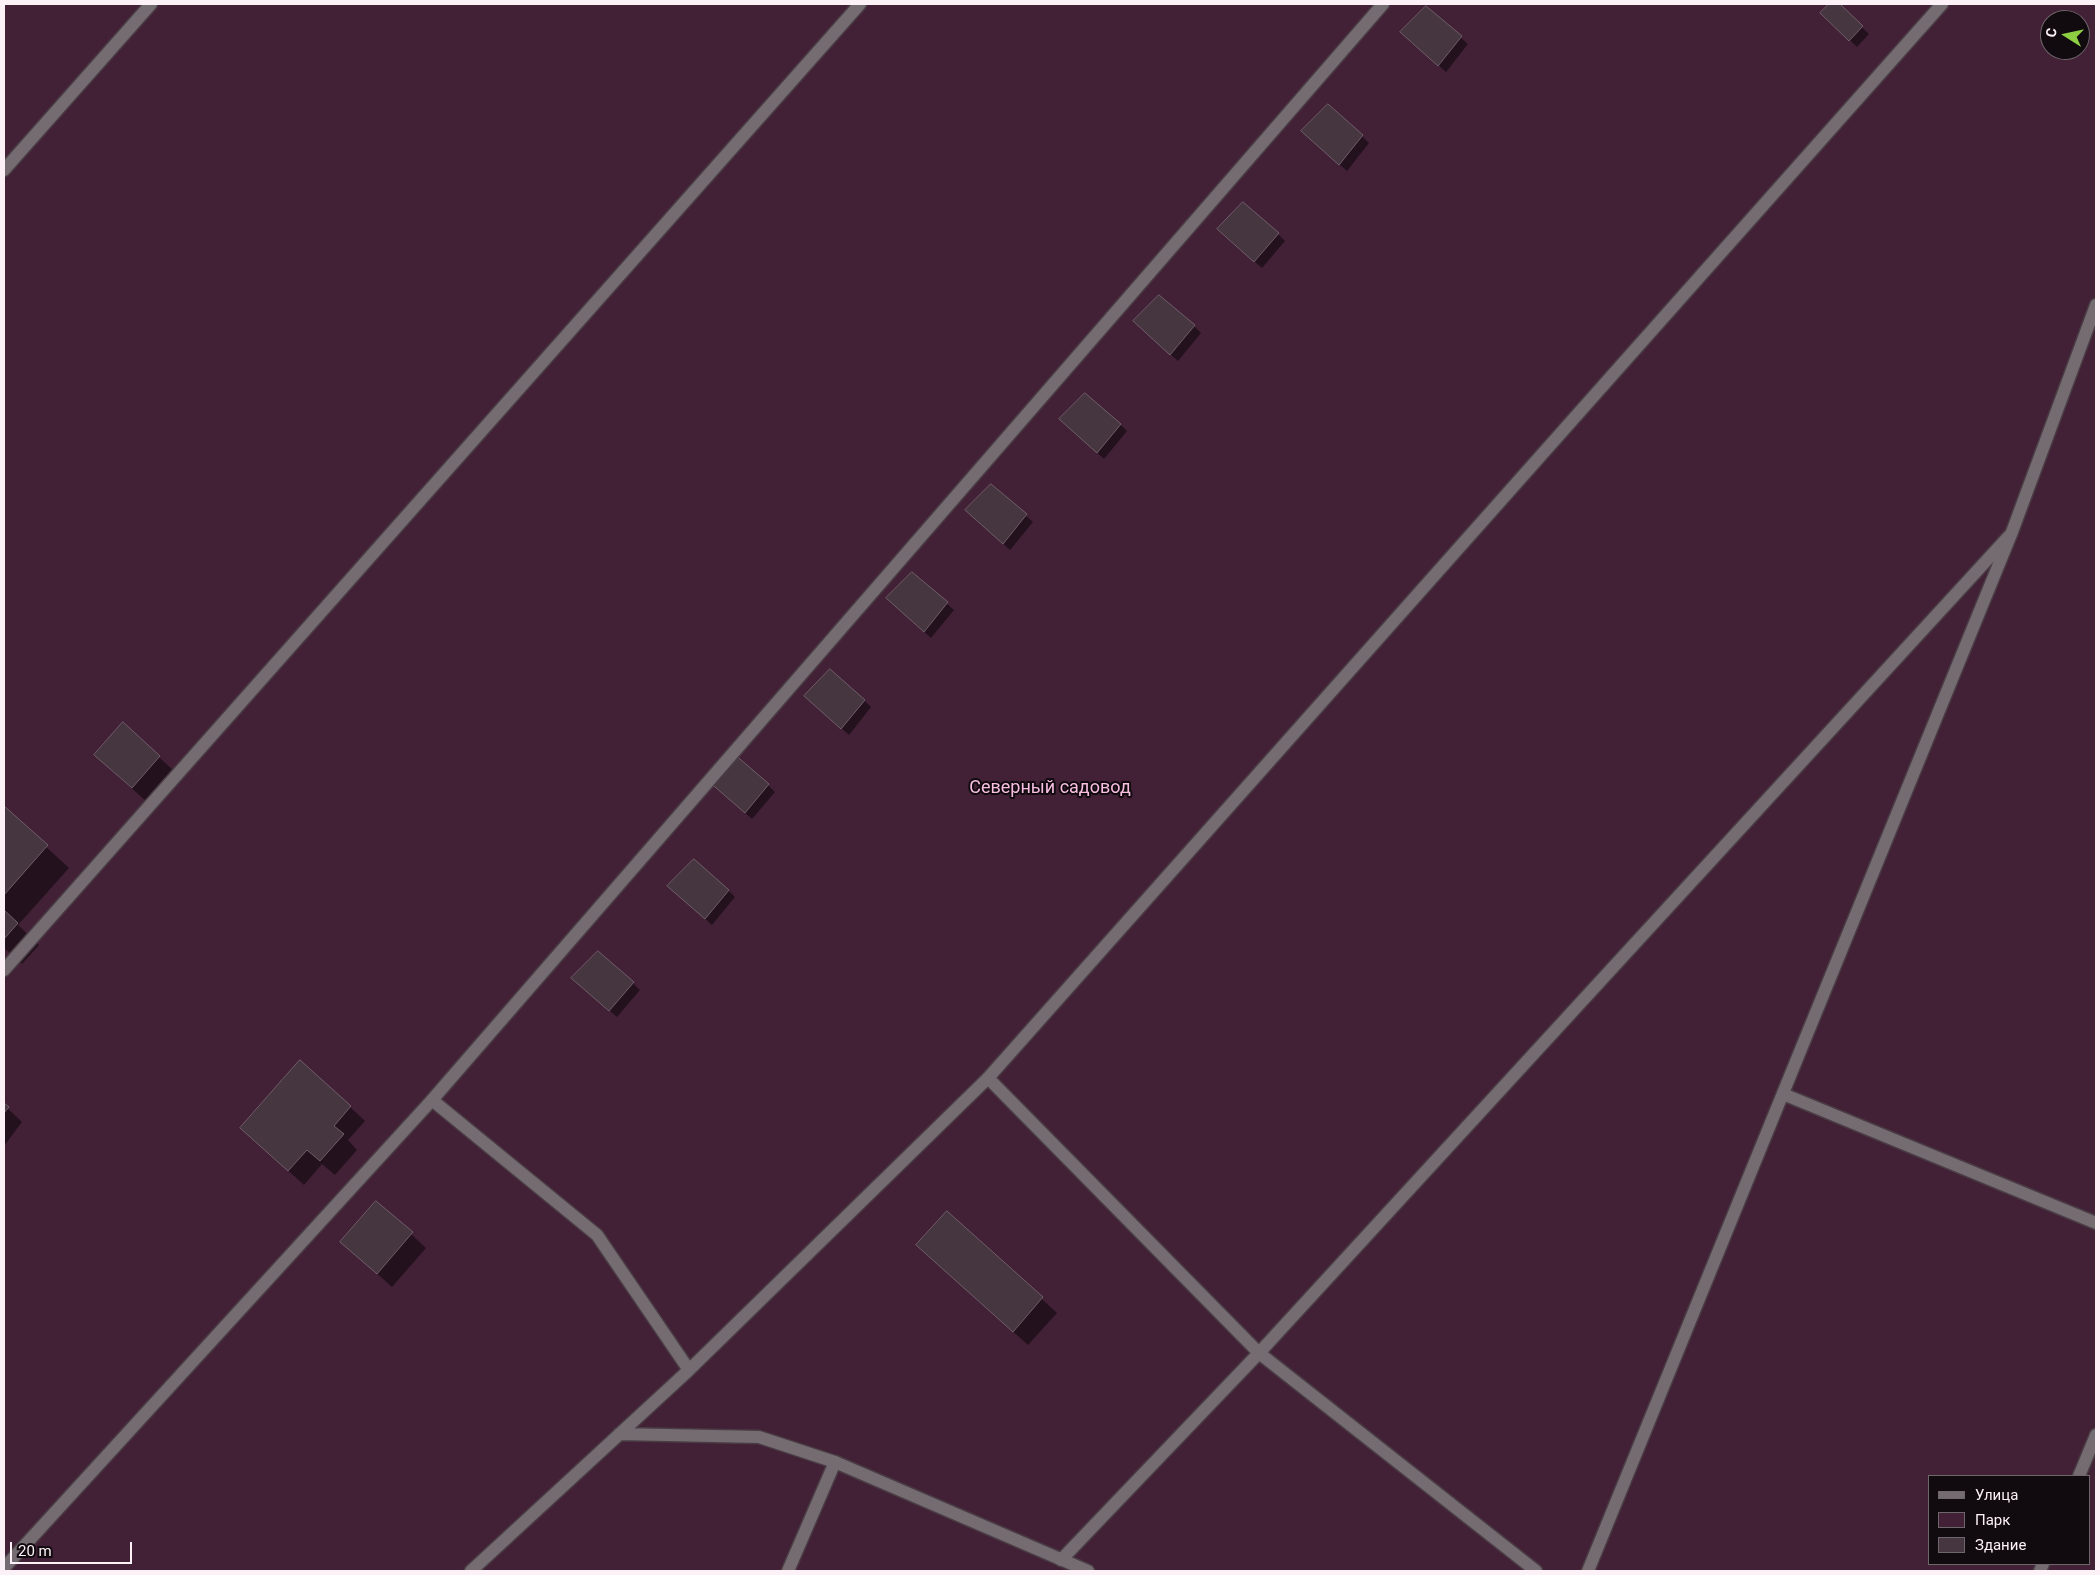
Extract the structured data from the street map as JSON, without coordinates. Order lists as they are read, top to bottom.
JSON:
{
  "parks": ["Северный садовод"],
  "legend": ["Улица", "Парк", "Здание"],
  "scale_bar": "20 m",
  "north": "left"
}
